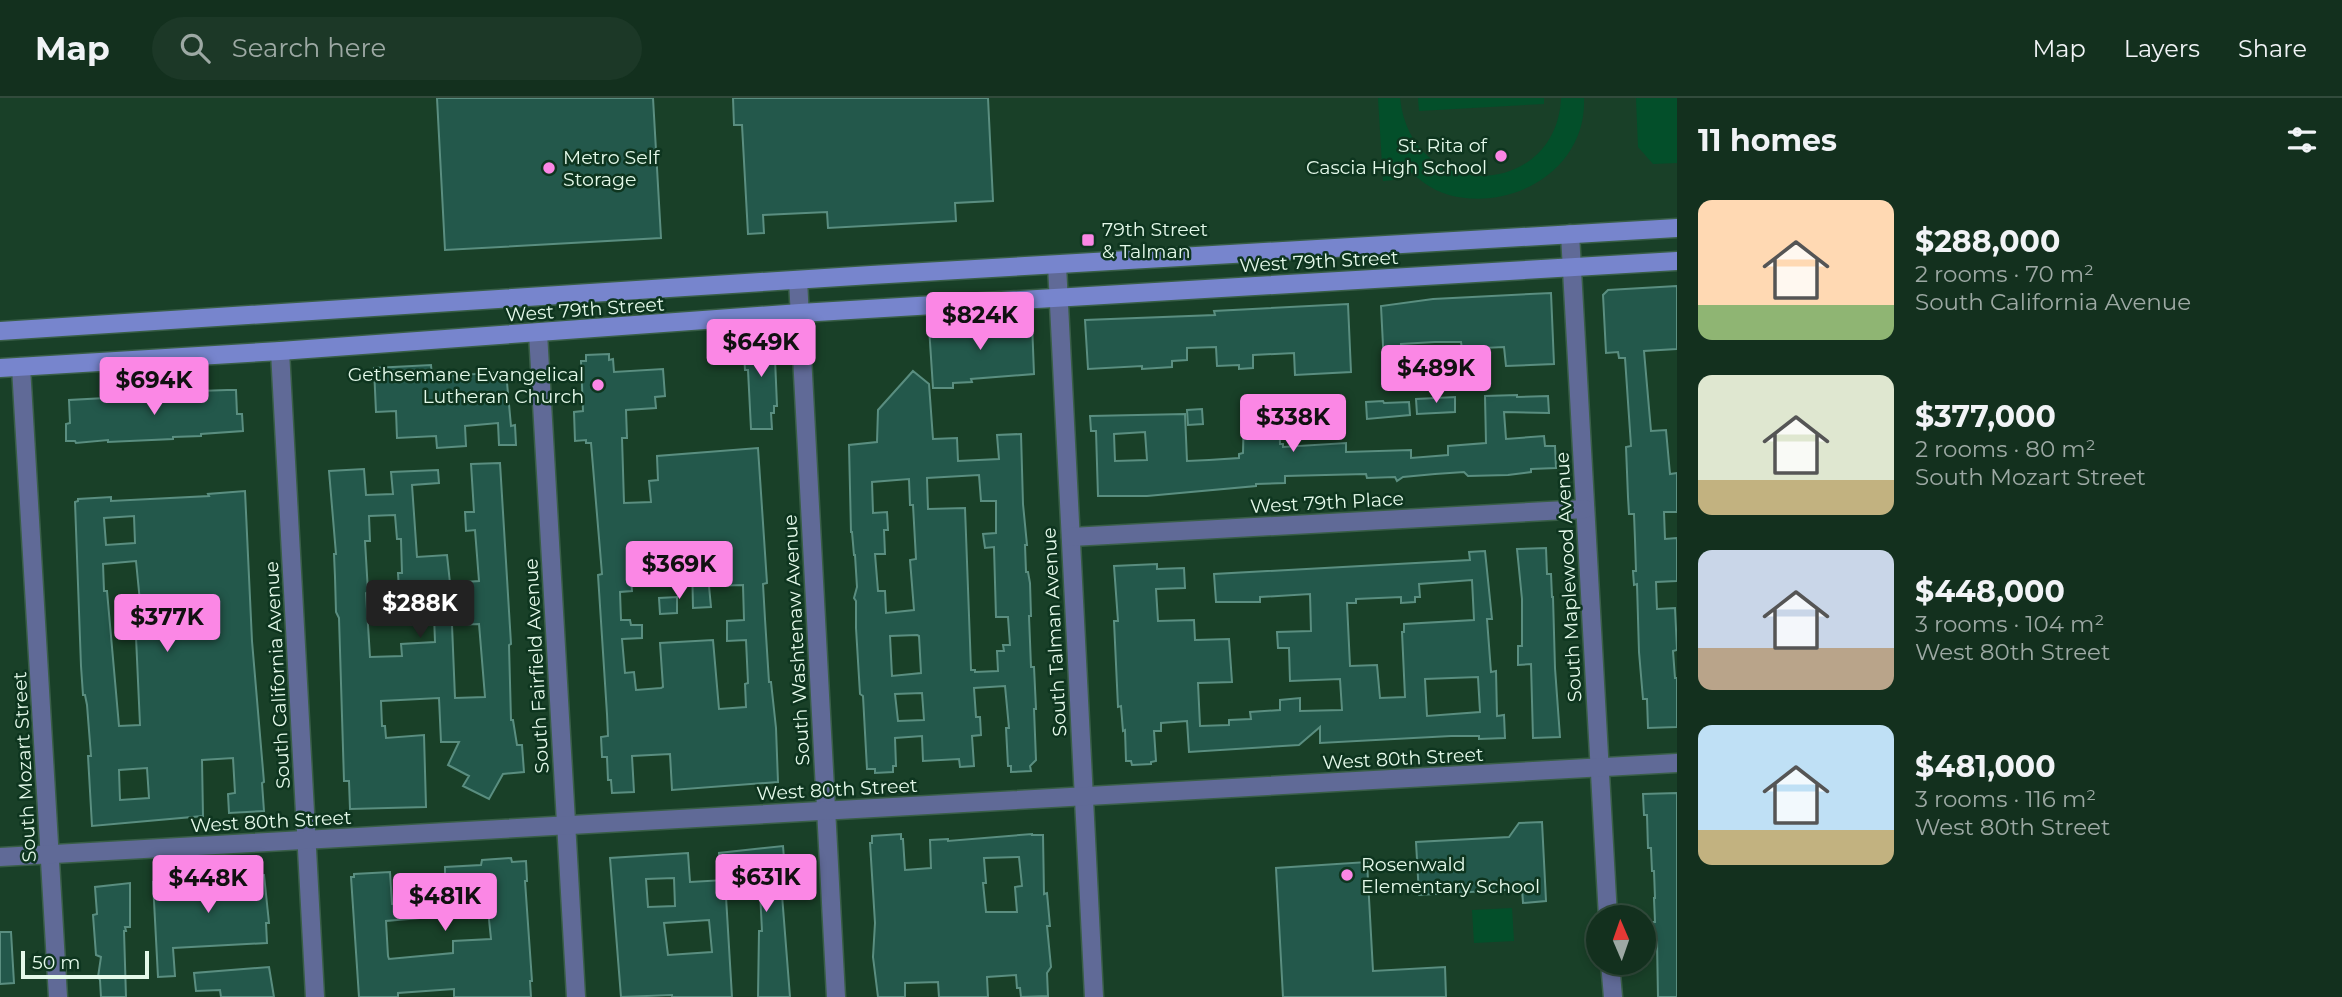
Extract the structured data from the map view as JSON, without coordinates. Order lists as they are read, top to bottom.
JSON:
{
  "streets": {
    "main road": ["West 79th Street"],
    "street": [
      "West 79th Place",
      "South Maplewood Avenue",
      "South Talman Avenue",
      "South Washtenaw Avenue",
      "South Fairfield Avenue",
      "South California Avenue",
      "West 80th Street",
      "South Mozart Street"
    ]
  },
  "crossings": [
    ["West 79th Street", "South Maplewood Avenue"],
    ["West 79th Street", "South Talman Avenue"],
    ["West 79th Street", "South Washtenaw Avenue"],
    ["West 79th Street", "South Fairfield Avenue"],
    ["West 79th Street", "South California Avenue"],
    ["West 79th Street", "South Mozart Street"],
    ["West 79th Place", "South Maplewood Avenue"],
    ["West 79th Place", "South Talman Avenue"],
    ["South Maplewood Avenue", "West 80th Street"],
    ["South Talman Avenue", "West 80th Street"],
    ["South Washtenaw Avenue", "West 80th Street"],
    ["South Fairfield Avenue", "West 80th Street"],
    ["South California Avenue", "West 80th Street"],
    ["West 80th Street", "South Mozart Street"]
  ],
  "places": {
    "other": [
      "St. Rita of Cascia High School",
      "Metro Self Storage",
      "Gethsemane Evangelical Lutheran Church",
      "Rosenwald Elementary School"
    ],
    "transit": ["79th Street & Talman"]
  },
  "scale_bar": "50 m",
  "north": "top",
  "page": {
    "header": "Map",
    "search": "Search here",
    "nav": ["Map", "Layers", "Share"],
    "heading": "11 homes",
    "list": [
      {
        "name": "$288,000",
        "note": "2 rooms · 70 m² · South California Avenue"
      },
      {
        "name": "$377,000",
        "note": "2 rooms · 80 m² · South Mozart Street"
      },
      {
        "name": "$448,000",
        "note": "3 rooms · 104 m² · West 80th Street"
      },
      {
        "name": "$481,000",
        "note": "3 rooms · 116 m² · West 80th Street"
      }
    ],
    "price": [
      "$824K",
      "$649K",
      "$489K",
      "$694K",
      "$338K",
      "$369K",
      "$288K",
      "$377K",
      "$631K",
      "$448K",
      "$481K"
    ],
    "scale": "50 m"
  }
}
